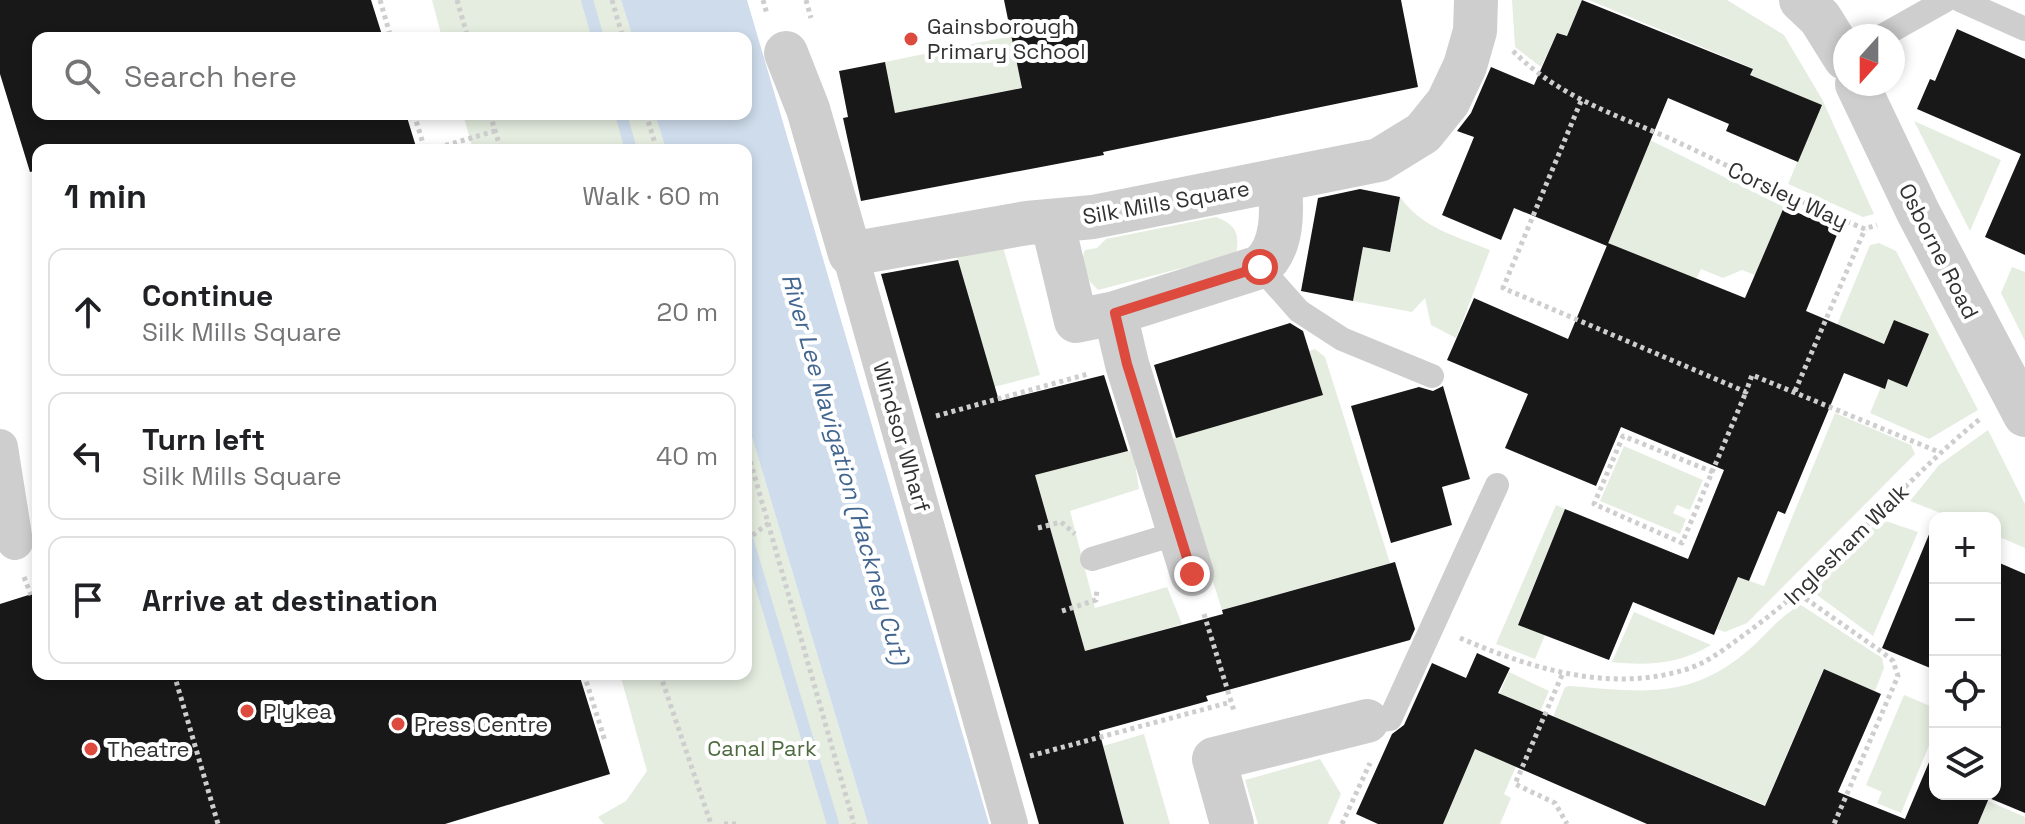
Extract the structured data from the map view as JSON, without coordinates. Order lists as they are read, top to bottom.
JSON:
{
  "streets": {
    "street": ["Silk Mills Square", "Osborne Road", "Windsor Wharf"],
    "path": ["Corsley Way", "Inglesham Walk"]
  },
  "crossings": [
    ["Silk Mills Square", "Windsor Wharf"]
  ],
  "water": ["River Lee Navigation (Hackney Cut)"],
  "parks": ["Canal Park"],
  "places": [
    "Gainsborough Primary School",
    "Plykea",
    "Press Centre",
    "Theatre"
  ],
  "north": "bottom",
  "page": {
    "search": "Search here",
    "heading": ["1 min", "Walk · 60 m"],
    "list": [
      ["Continue", "Silk Mills Square", "20 m"],
      ["Turn left", "Silk Mills Square", "40 m"],
      "Arrive at destination"
    ],
    "map_buttons": ["+", "−"]
  }
}
